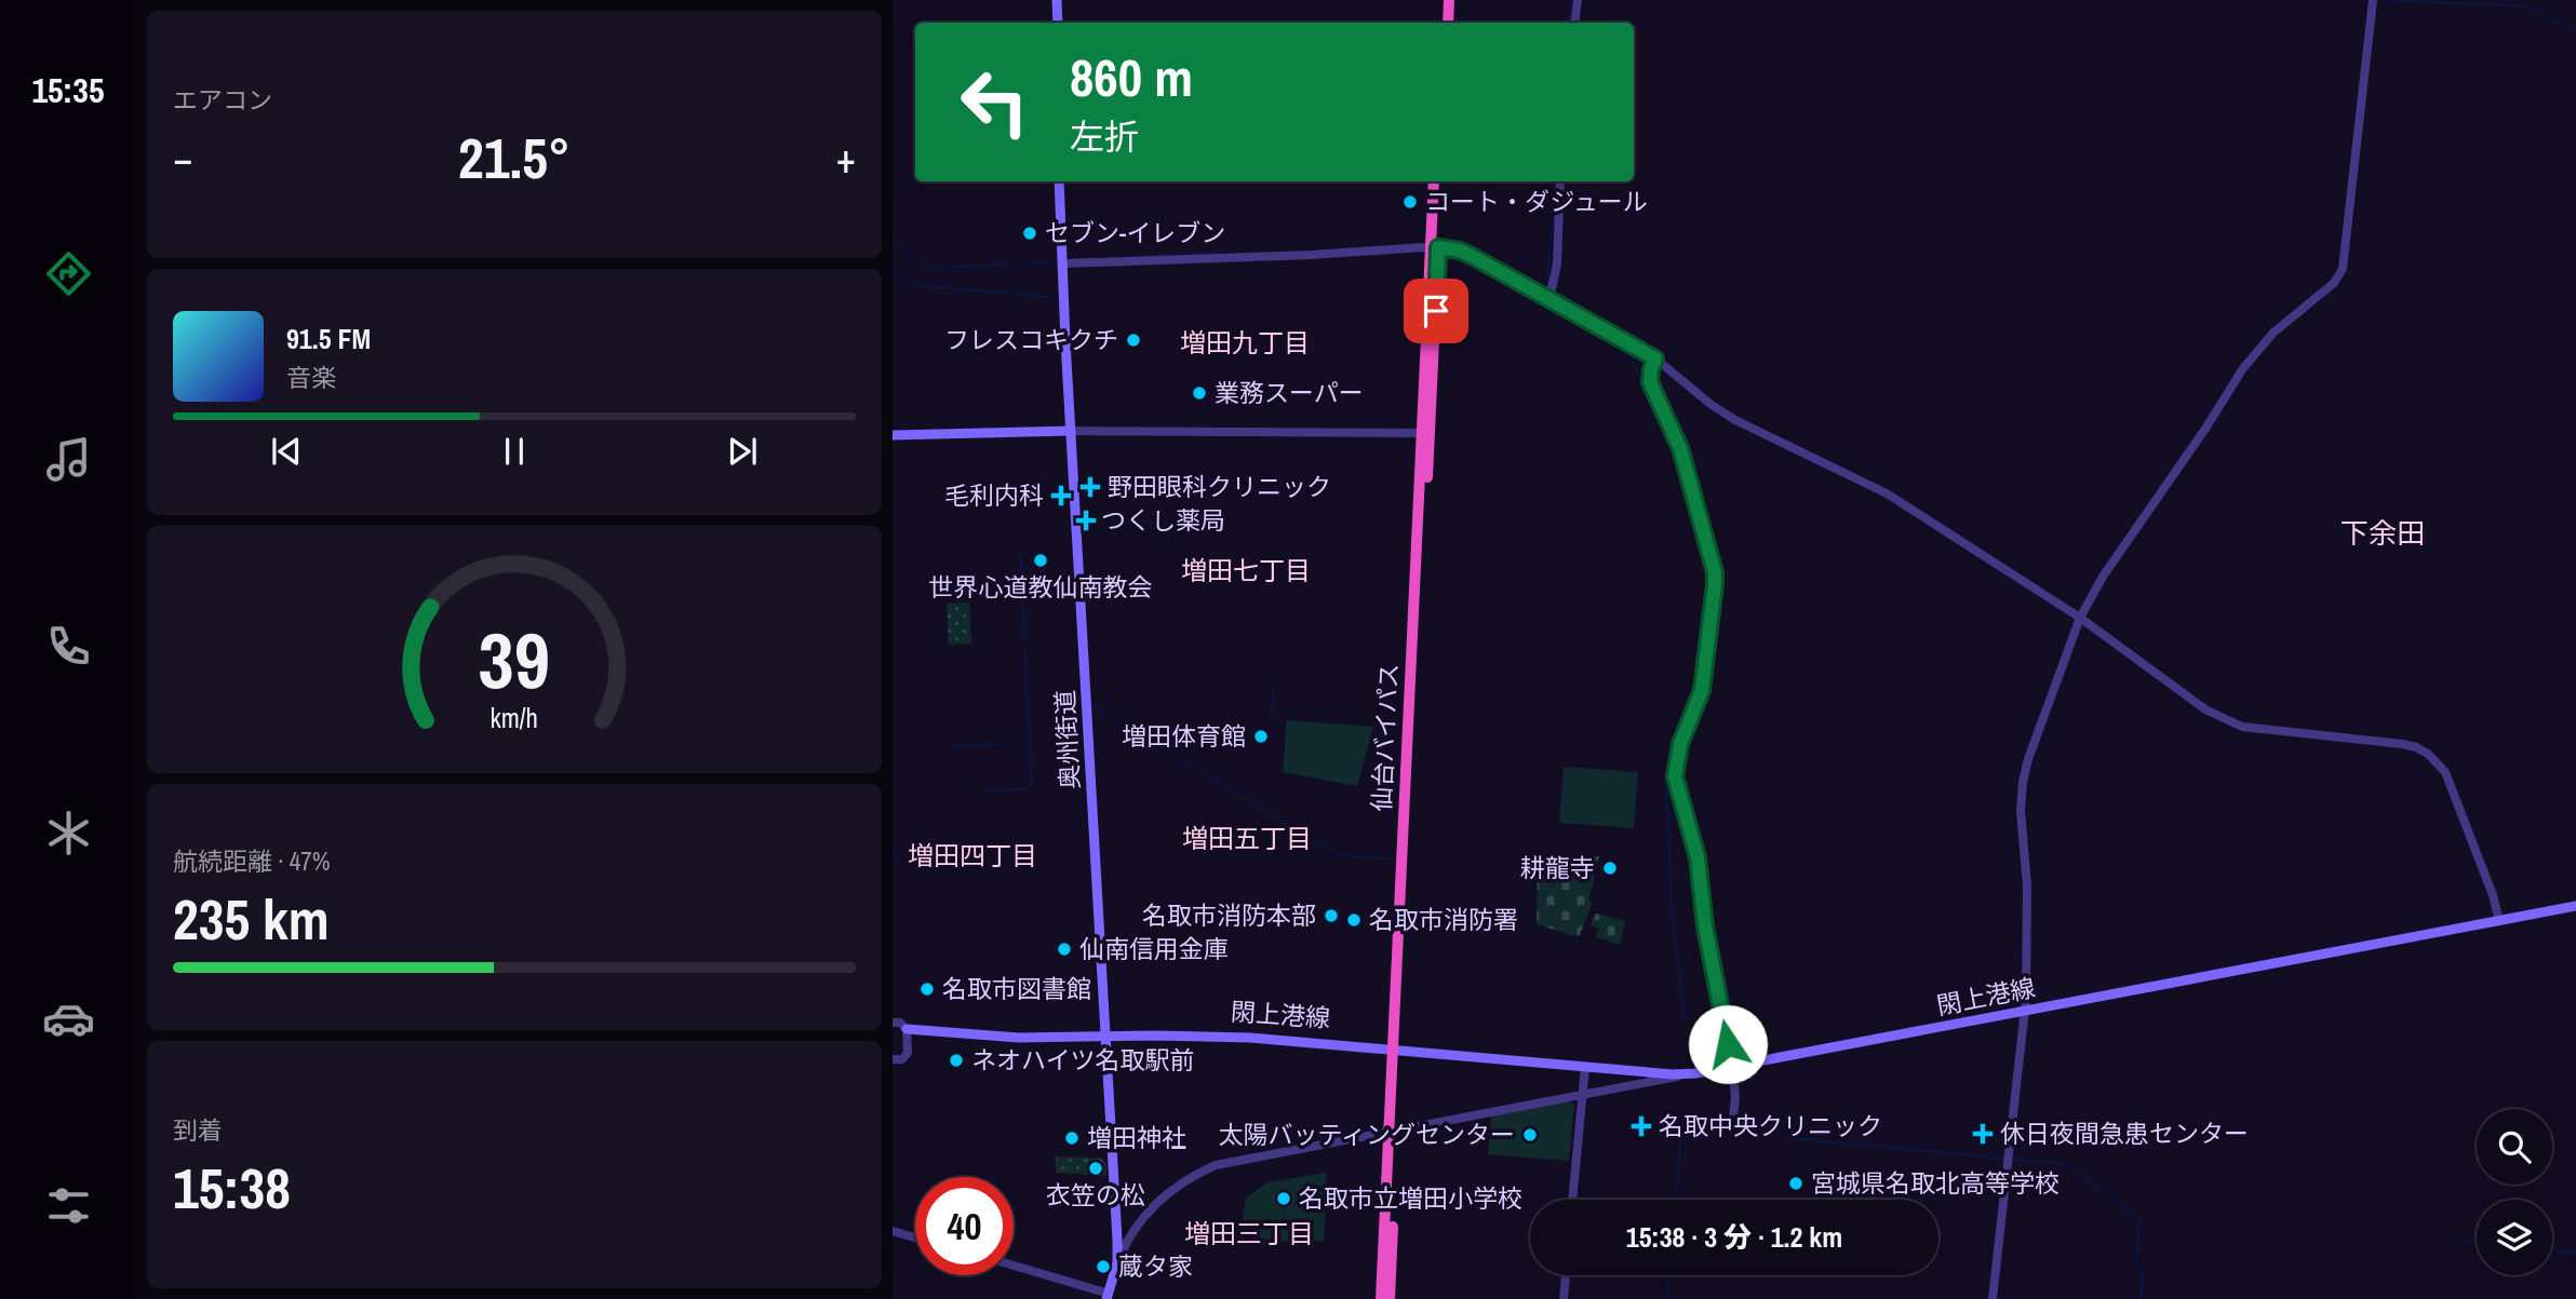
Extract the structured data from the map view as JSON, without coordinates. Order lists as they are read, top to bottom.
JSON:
{
  "streets": {
    "highway": ["仙台バイパス"],
    "main road": ["奥州街道", "閖上港線"]
  },
  "crossings": [
    ["仙台バイパス", "閖上港線"],
    ["奥州街道", "閖上港線"]
  ],
  "districts": [
    "増田九丁目",
    "下余田",
    "増田七丁目",
    "増田五丁目",
    "増田四丁目",
    "増田三丁目"
  ],
  "places": {
    "other": [
      "コート・ダジュール",
      "セブン-イレブン",
      "フレスコキクチ",
      "業務スーパー",
      "世界心道教仙南教会",
      "増田体育館",
      "耕龍寺",
      "名取市消防本部",
      "名取市消防署",
      "仙南信用金庫",
      "名取市図書館",
      "ネオハイツ名取駅前",
      "太陽バッティングセンター",
      "増田神社",
      "衣笠の松",
      "宮城県名取北高等学校",
      "名取市立増田小学校",
      "蔵タ家"
    ],
    "health": [
      "野田眼科クリニック",
      "毛利内科",
      "つくし薬局",
      "名取中央クリニック",
      "休日夜間急患センター"
    ]
  },
  "page": {
    "tabs": "15:35",
    "tile": [
      "エアコン",
      ["航続距離 · 47%", "235 km"],
      ["到着", "15:38"]
    ],
    "turn": ["860 m", "左折"],
    "heat": ["−", "21.5°", "+"],
    "song": ["91.5 FM", "音楽"],
    "limit": "40",
    "trip": "15:38 · 3 分 · 1.2 km",
    "gauge": ["39", "km/h"]
  }
}
